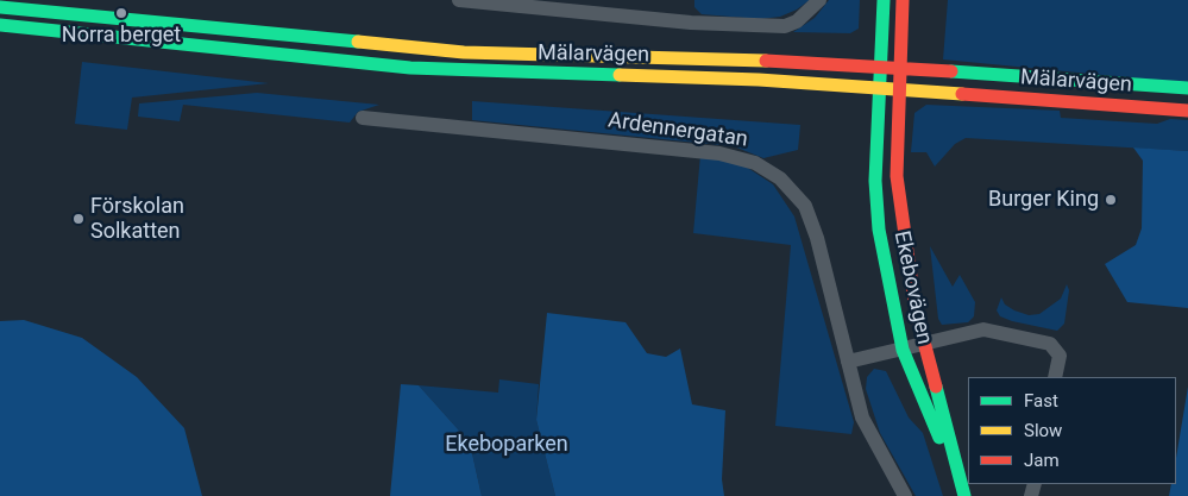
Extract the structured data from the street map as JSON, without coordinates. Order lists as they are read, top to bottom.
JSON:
{
  "streets": {
    "main road": ["Mälarvägen", "Ekebovägen"],
    "street": ["Ardennergatan"]
  },
  "crossings": [
    ["Mälarvägen", "Ekebovägen"]
  ],
  "parks": ["Ekeboparken"],
  "places": ["Norra berget", "Burger King", "Förskolan Solkatten"],
  "legend": ["Fast", "Slow", "Jam"]
}
